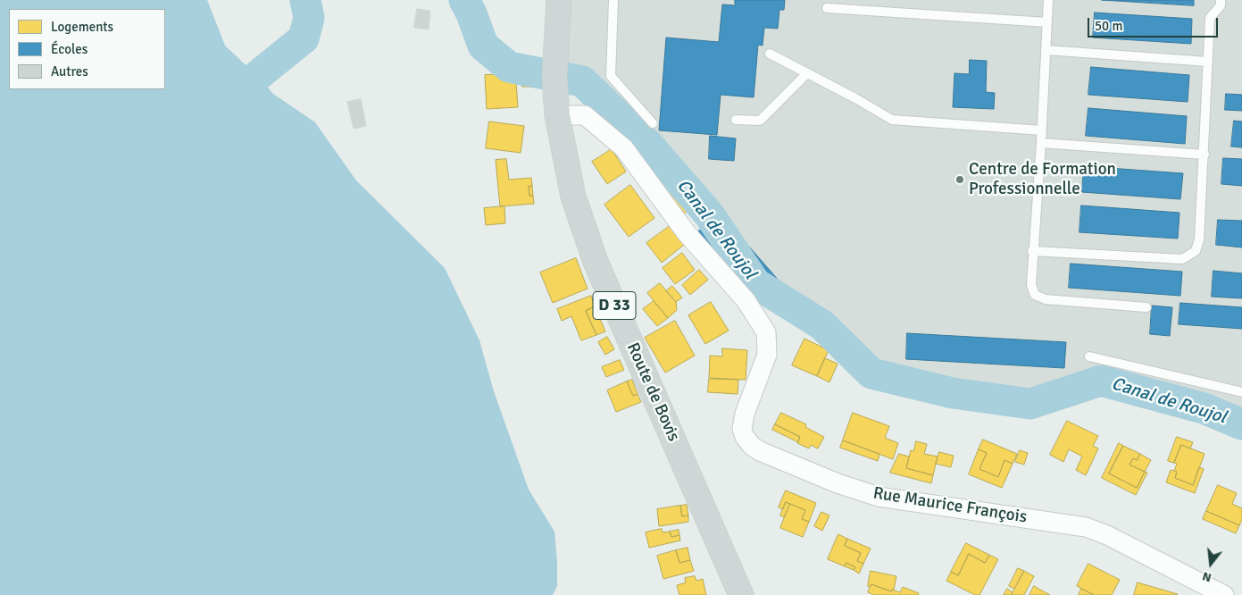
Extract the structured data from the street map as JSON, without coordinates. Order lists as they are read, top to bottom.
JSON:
{
  "streets": {
    "main road": ["D 33", "Route de Bovis"],
    "street": ["Rue Maurice François"]
  },
  "crossings": [
    ["Route de Bovis", "Rue Maurice François"]
  ],
  "water": ["Canal de Roujol"],
  "places": ["Centre de Formation Professionnelle"],
  "legend": ["Logements", "Écoles", "Autres"],
  "scale_bar": "50 m",
  "north": "bottom"
}
